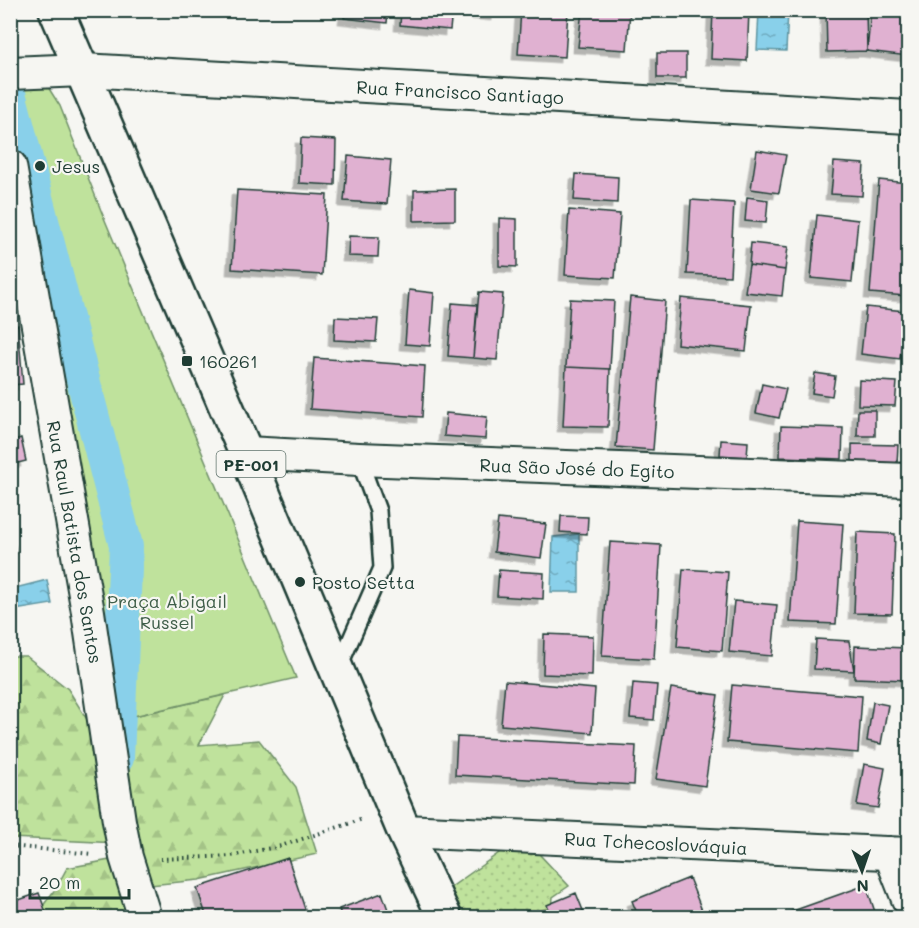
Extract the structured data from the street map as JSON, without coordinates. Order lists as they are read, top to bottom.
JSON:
{
  "streets": {
    "main road": ["PE-001"],
    "street": [
      "Rua Francisco Santiago",
      "Rua São José do Egito",
      "Rua Raul Batista dos Santos",
      "Rua Tchecoslováquia"
    ]
  },
  "crossings": [
    ["Rua Francisco Santiago", "PE-001"],
    ["PE-001", "Rua São José do Egito"],
    ["PE-001", "Rua Tchecoslováquia"]
  ],
  "parks": ["Praça Abigail Russel"],
  "places": {
    "other": ["Jesus", "Posto Setta"],
    "transit": ["160261"]
  },
  "scale_bar": "20 m",
  "north": "bottom"
}
